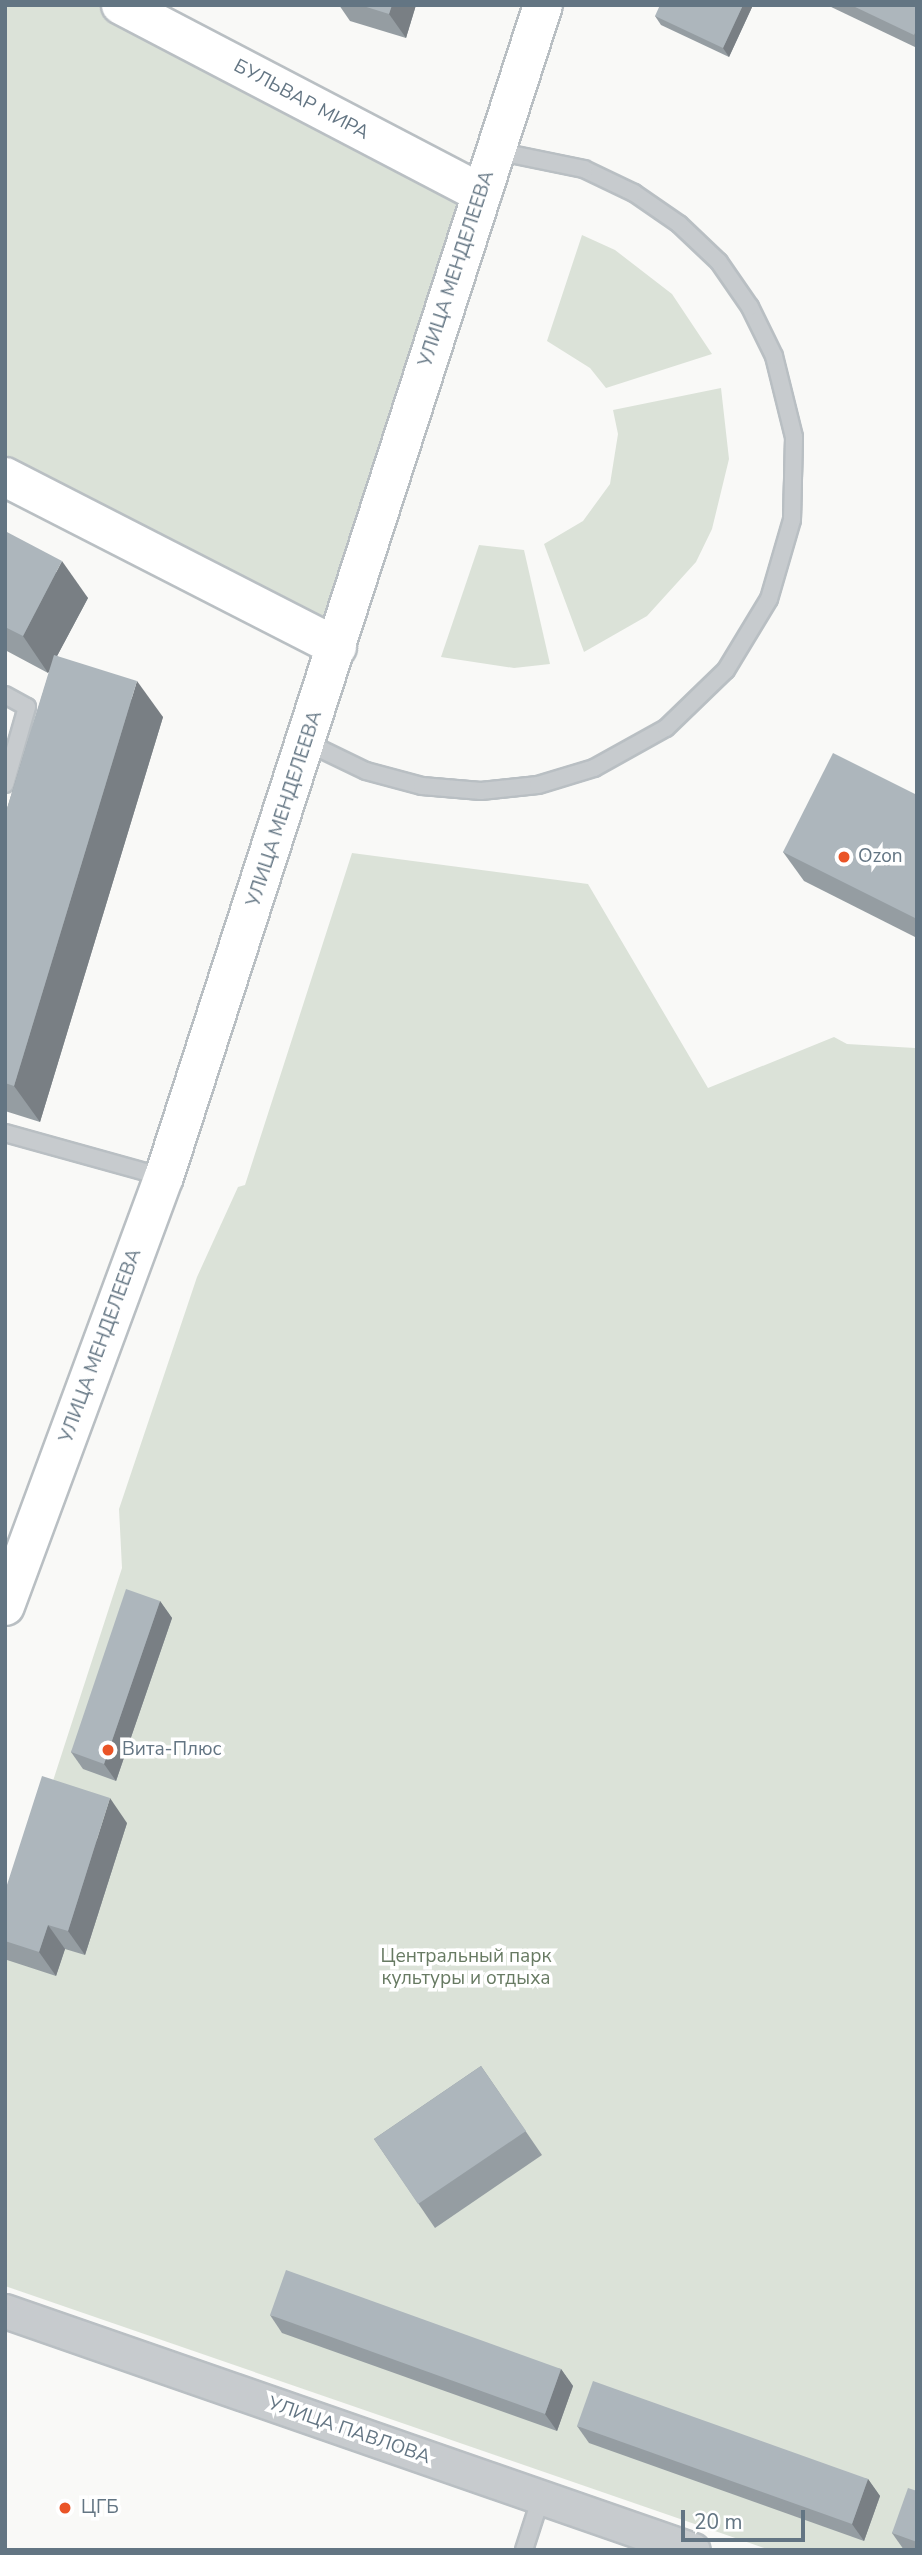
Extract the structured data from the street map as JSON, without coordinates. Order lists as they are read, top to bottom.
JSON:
{
  "streets": {
    "main road": ["БУЛЬВАР МИРА", "УЛИЦА МЕНДЕЛЕЕВА"],
    "street": ["УЛИЦА ПАВЛОВА"]
  },
  "crossings": [
    ["БУЛЬВАР МИРА", "УЛИЦА МЕНДЕЛЕЕВА"]
  ],
  "parks": ["Центральный парк культуры и отдыха"],
  "places": ["Ozon", "Вита-Плюс", "ЦГБ"],
  "scale_bar": "20 m"
}
